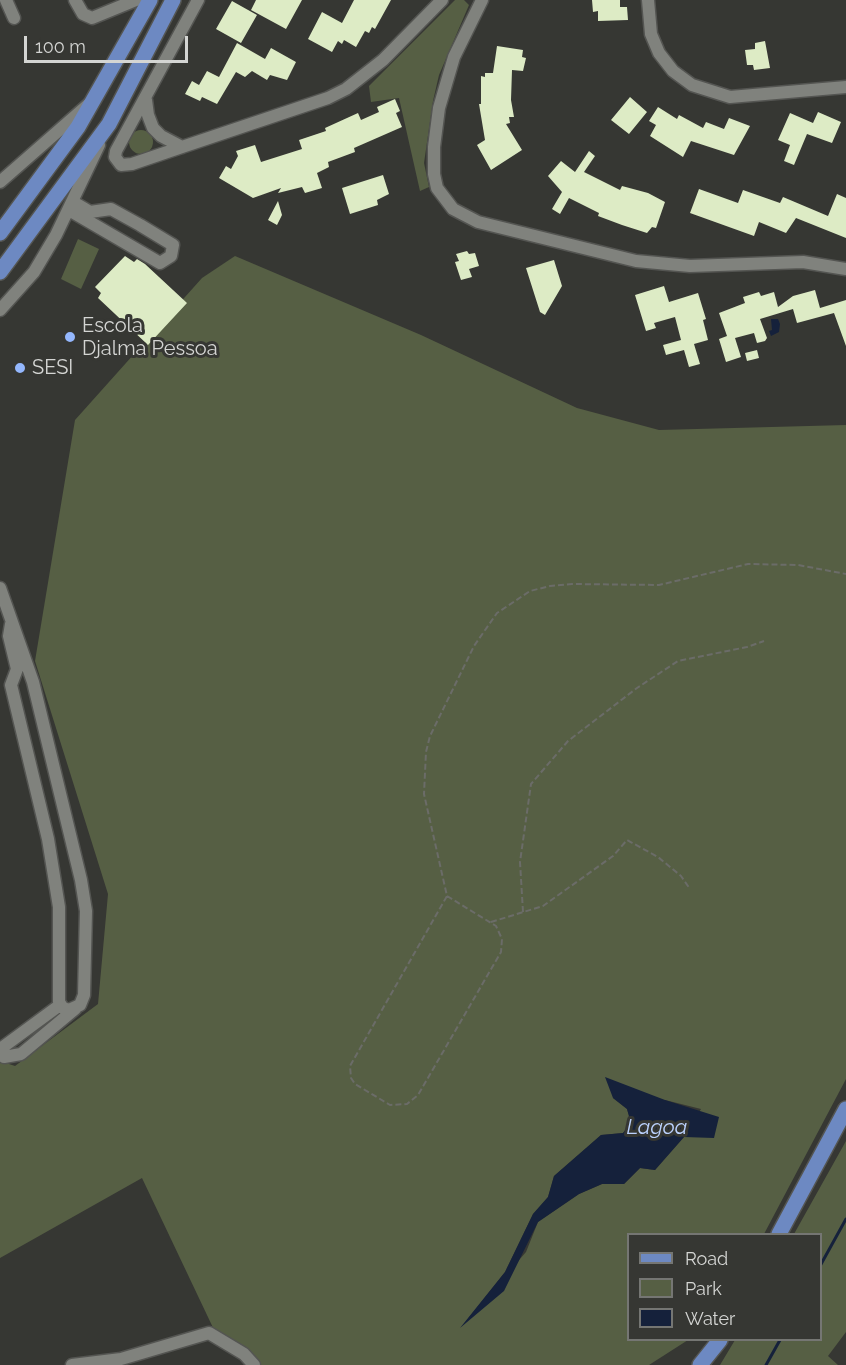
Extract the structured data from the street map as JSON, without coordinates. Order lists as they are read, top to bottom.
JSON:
{
  "water": ["Lagoa"],
  "places": ["Escola Djalma Pessoa", "SESI"],
  "legend": ["Road", "Park", "Water"],
  "scale_bar": "100 m"
}
